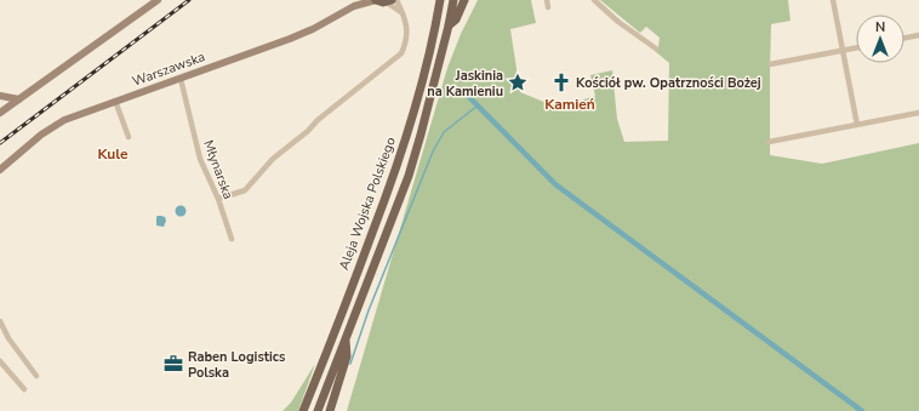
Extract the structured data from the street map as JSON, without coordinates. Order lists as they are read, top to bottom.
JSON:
{
  "streets": {
    "main road": ["Aleja Wojska Polskiego"],
    "street": ["Warszawska", "Młynarska"]
  },
  "crossings": [
    ["Warszawska", "Młynarska"]
  ],
  "districts": ["Kamień", "Kule"],
  "places": {
    "place": ["Jaskinia na Kamieniu"],
    "church": ["Kościół pw. Opatrzności Bożej"],
    "office": ["Raben Logistics Polska"]
  },
  "north": "top"
}
